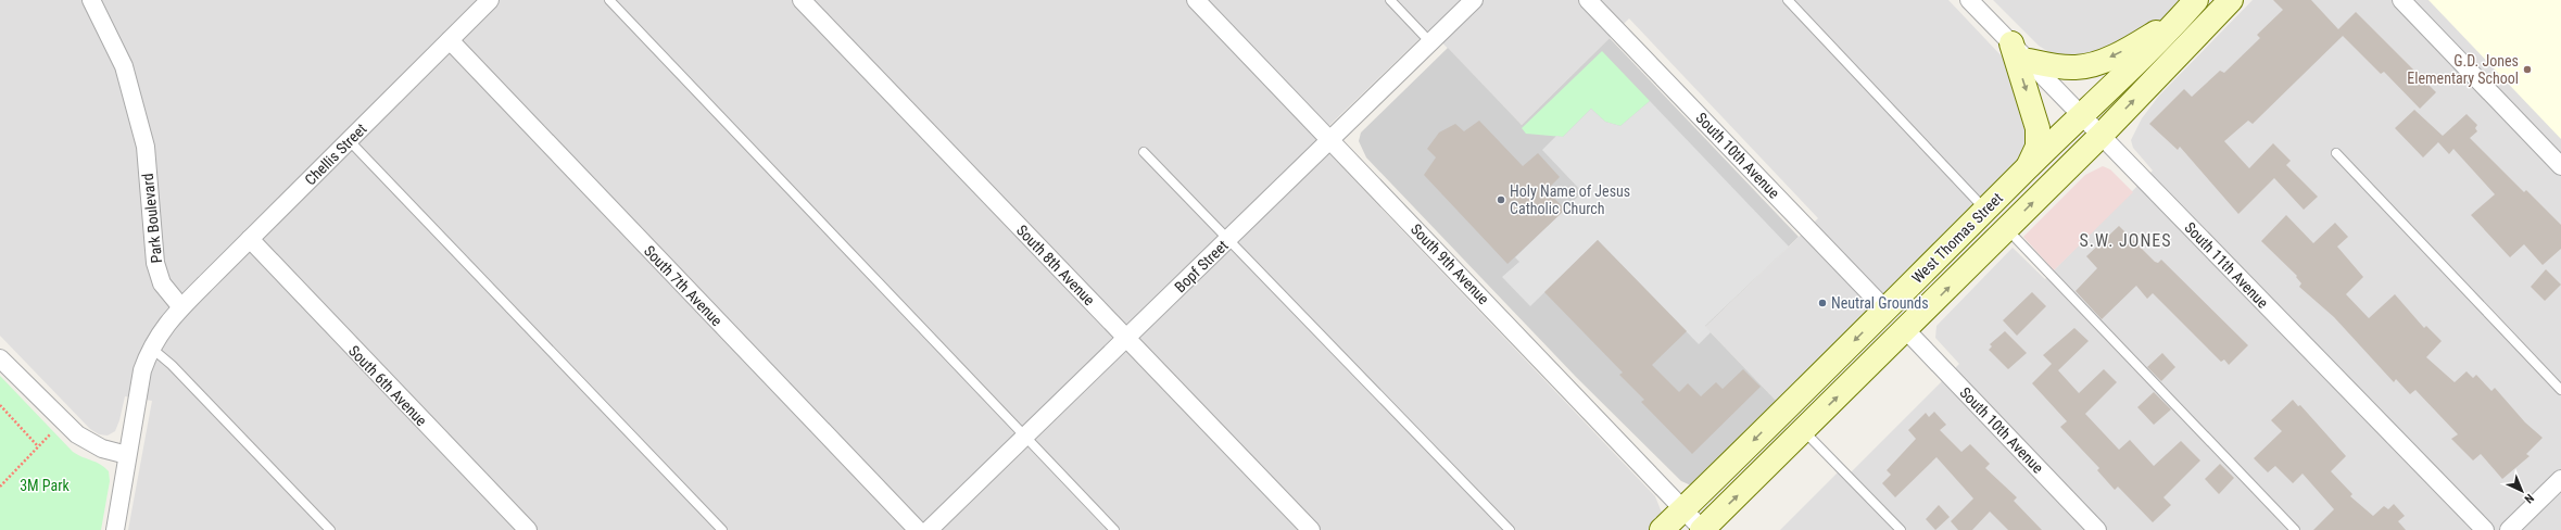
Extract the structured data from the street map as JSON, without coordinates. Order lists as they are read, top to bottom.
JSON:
{
  "streets": {
    "main road": ["West Thomas Street"],
    "street": [
      "Chellis Street",
      "South 10th Avenue",
      "Park Boulevard",
      "South 9th Avenue",
      "South 8th Avenue",
      "South 11th Avenue",
      "Bopf Street",
      "South 7th Avenue",
      "South 6th Avenue"
    ]
  },
  "crossings": [
    ["Chellis Street", "Park Boulevard"],
    ["Chellis Street", "South 7th Avenue"],
    ["Chellis Street", "South 6th Avenue"],
    ["South 10th Avenue", "West Thomas Street"],
    ["West Thomas Street", "South 9th Avenue"],
    ["West Thomas Street", "South 11th Avenue"],
    ["South 9th Avenue", "Bopf Street"],
    ["South 8th Avenue", "Bopf Street"]
  ],
  "districts": ["S.W. JONES"],
  "parks": ["3M Park"],
  "places": ["G.D. Jones Elementary School", "Holy Name of Jesus Catholic Church", "Neutral Grounds"],
  "north": "bottom right"
}
